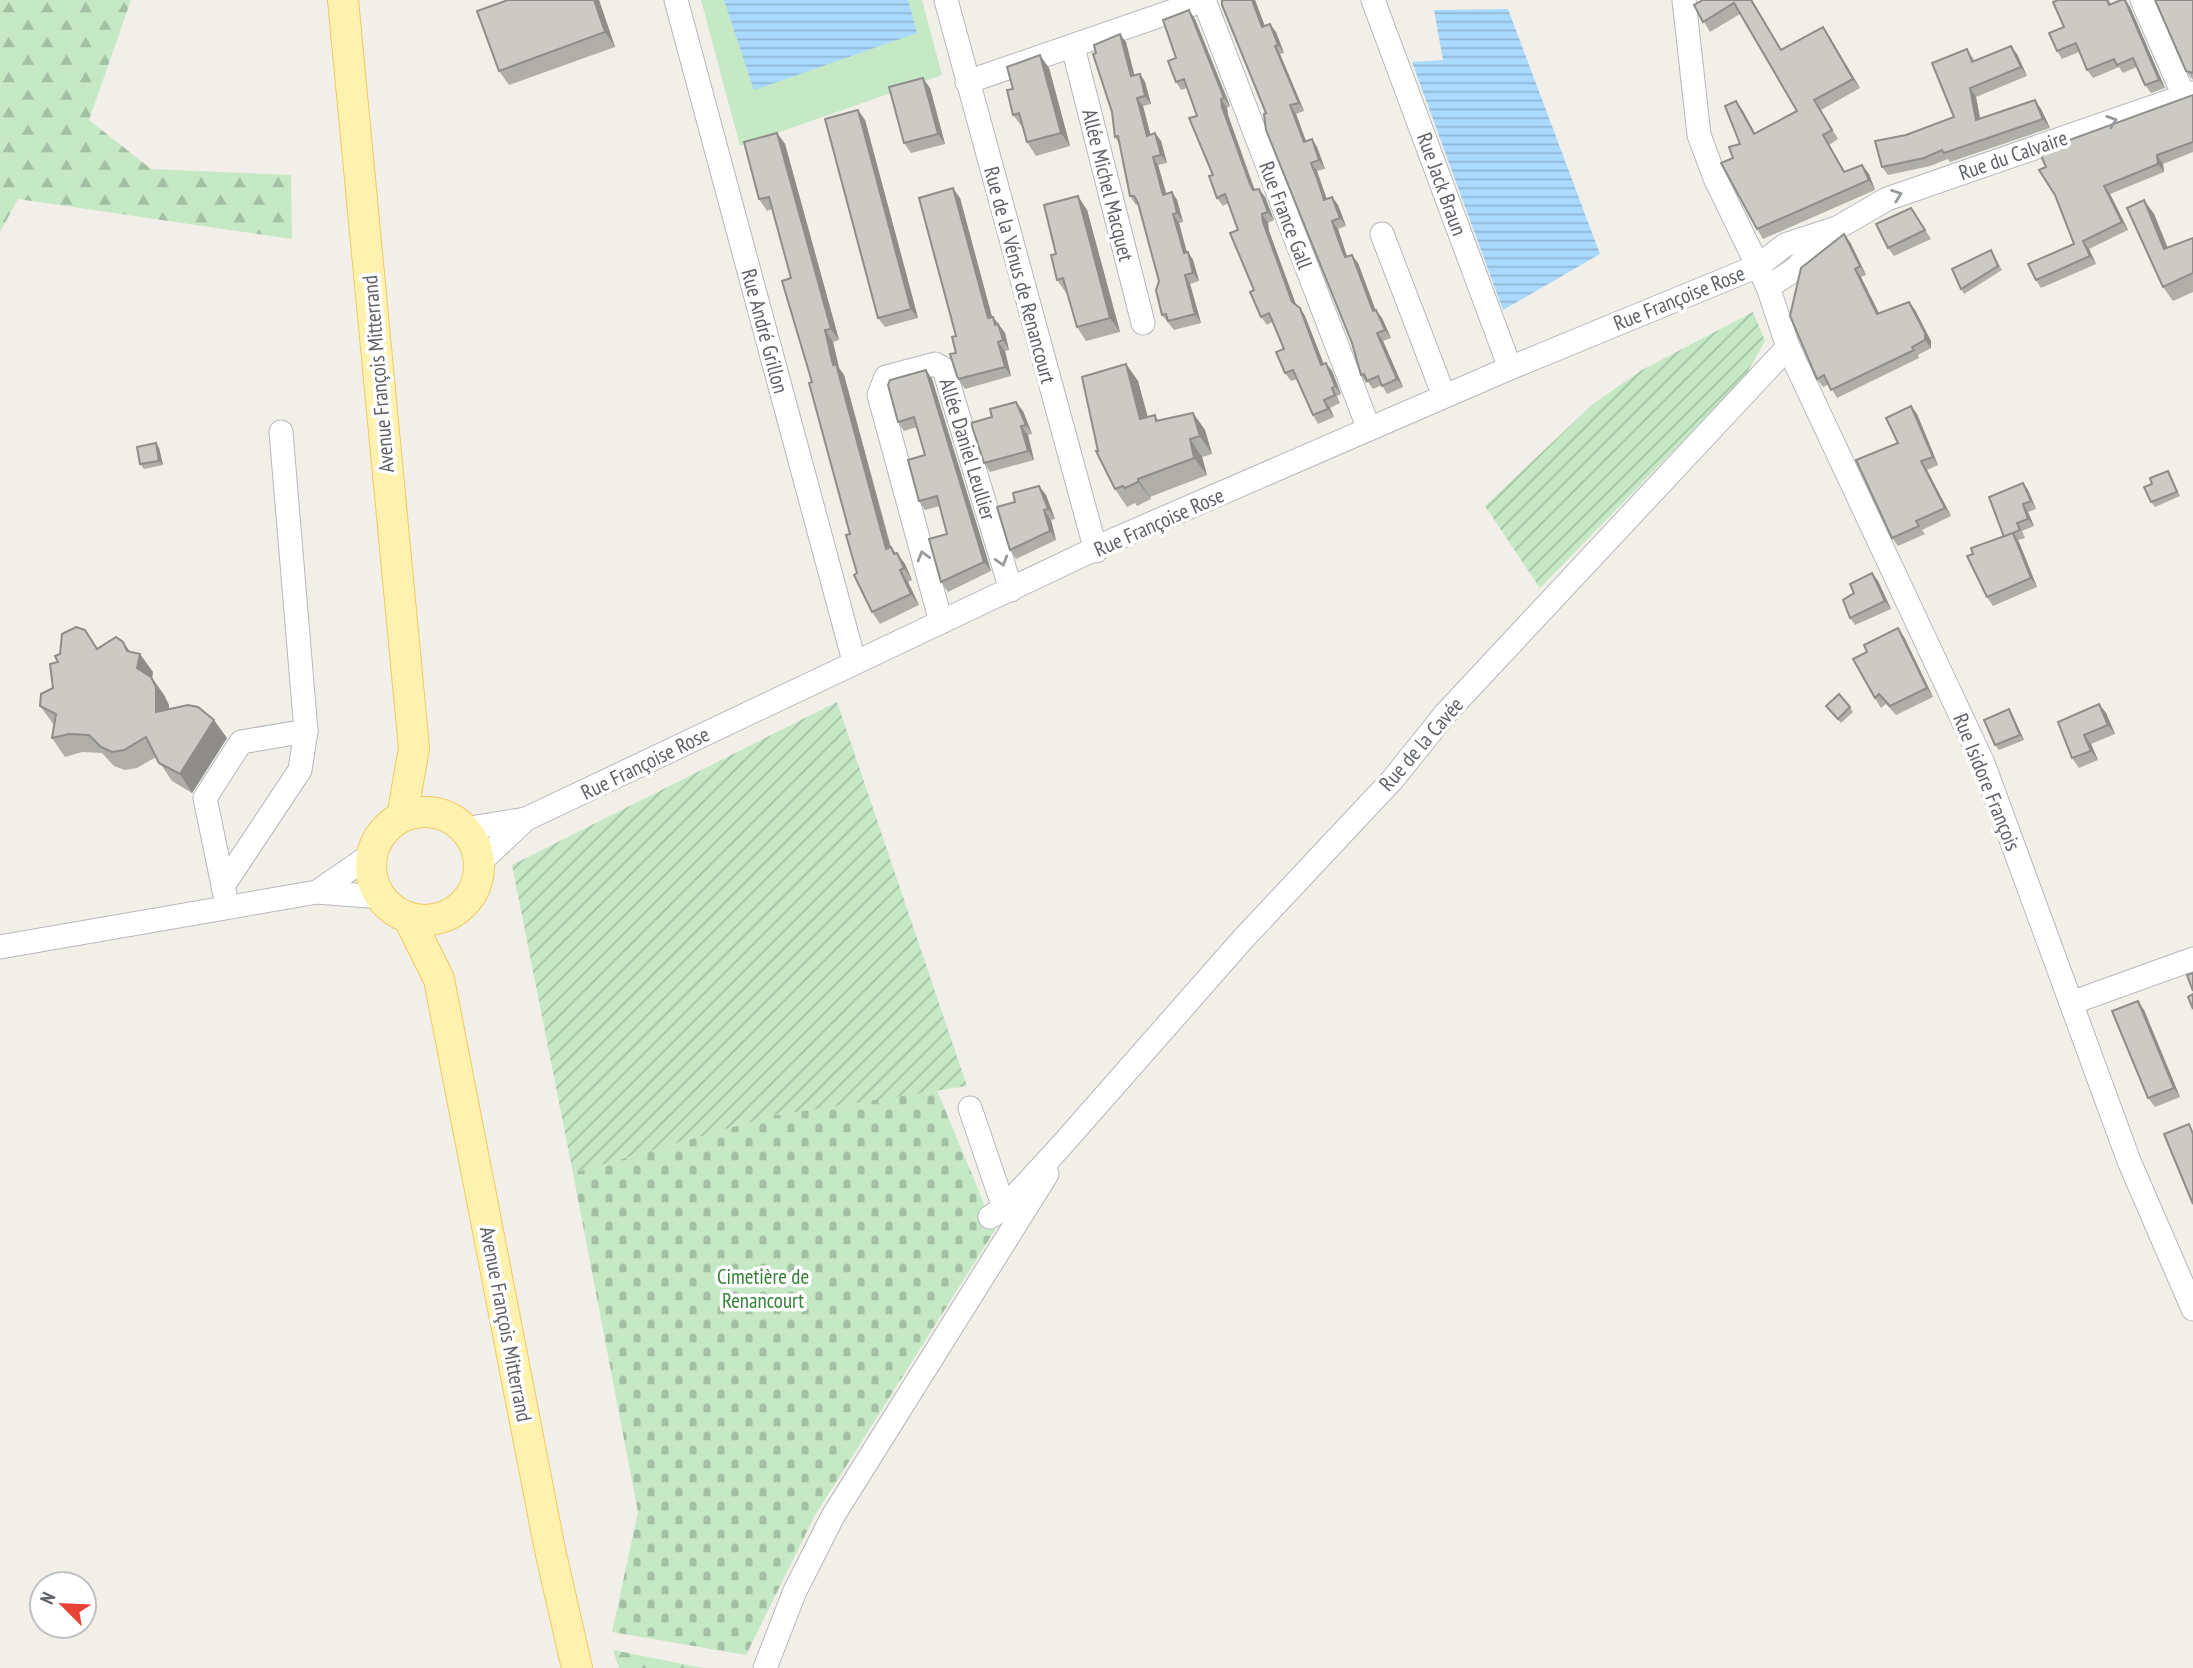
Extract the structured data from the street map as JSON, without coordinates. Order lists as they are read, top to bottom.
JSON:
{
  "streets": {
    "main road": ["Avenue François Mitterrand"],
    "street": [
      "Rue du Calvaire",
      "Rue Jack Braun",
      "Allée Michel Macquet",
      "Rue France Gall",
      "Rue de la Vénus de Renancourt",
      "Rue Françoise Rose",
      "Rue André Grillon",
      "Allée Daniel Leullier",
      "Rue de la Cavée",
      "Rue Isidore François"
    ]
  },
  "crossings": [
    ["Rue du Calvaire", "Rue Françoise Rose"],
    ["Rue du Calvaire", "Rue Isidore François"],
    ["Rue Jack Braun", "Rue Françoise Rose"],
    ["Rue France Gall", "Rue Françoise Rose"],
    ["Rue de la Vénus de Renancourt", "Rue Françoise Rose"],
    ["Rue Françoise Rose", "Rue André Grillon"],
    ["Rue Françoise Rose", "Allée Daniel Leullier"],
    ["Rue Françoise Rose", "Rue Isidore François"],
    ["Rue de la Cavée", "Rue Isidore François"]
  ],
  "one_way": ["Rue du Calvaire"],
  "parks": ["Cimetière de Renancourt"],
  "north": "top left"
}
